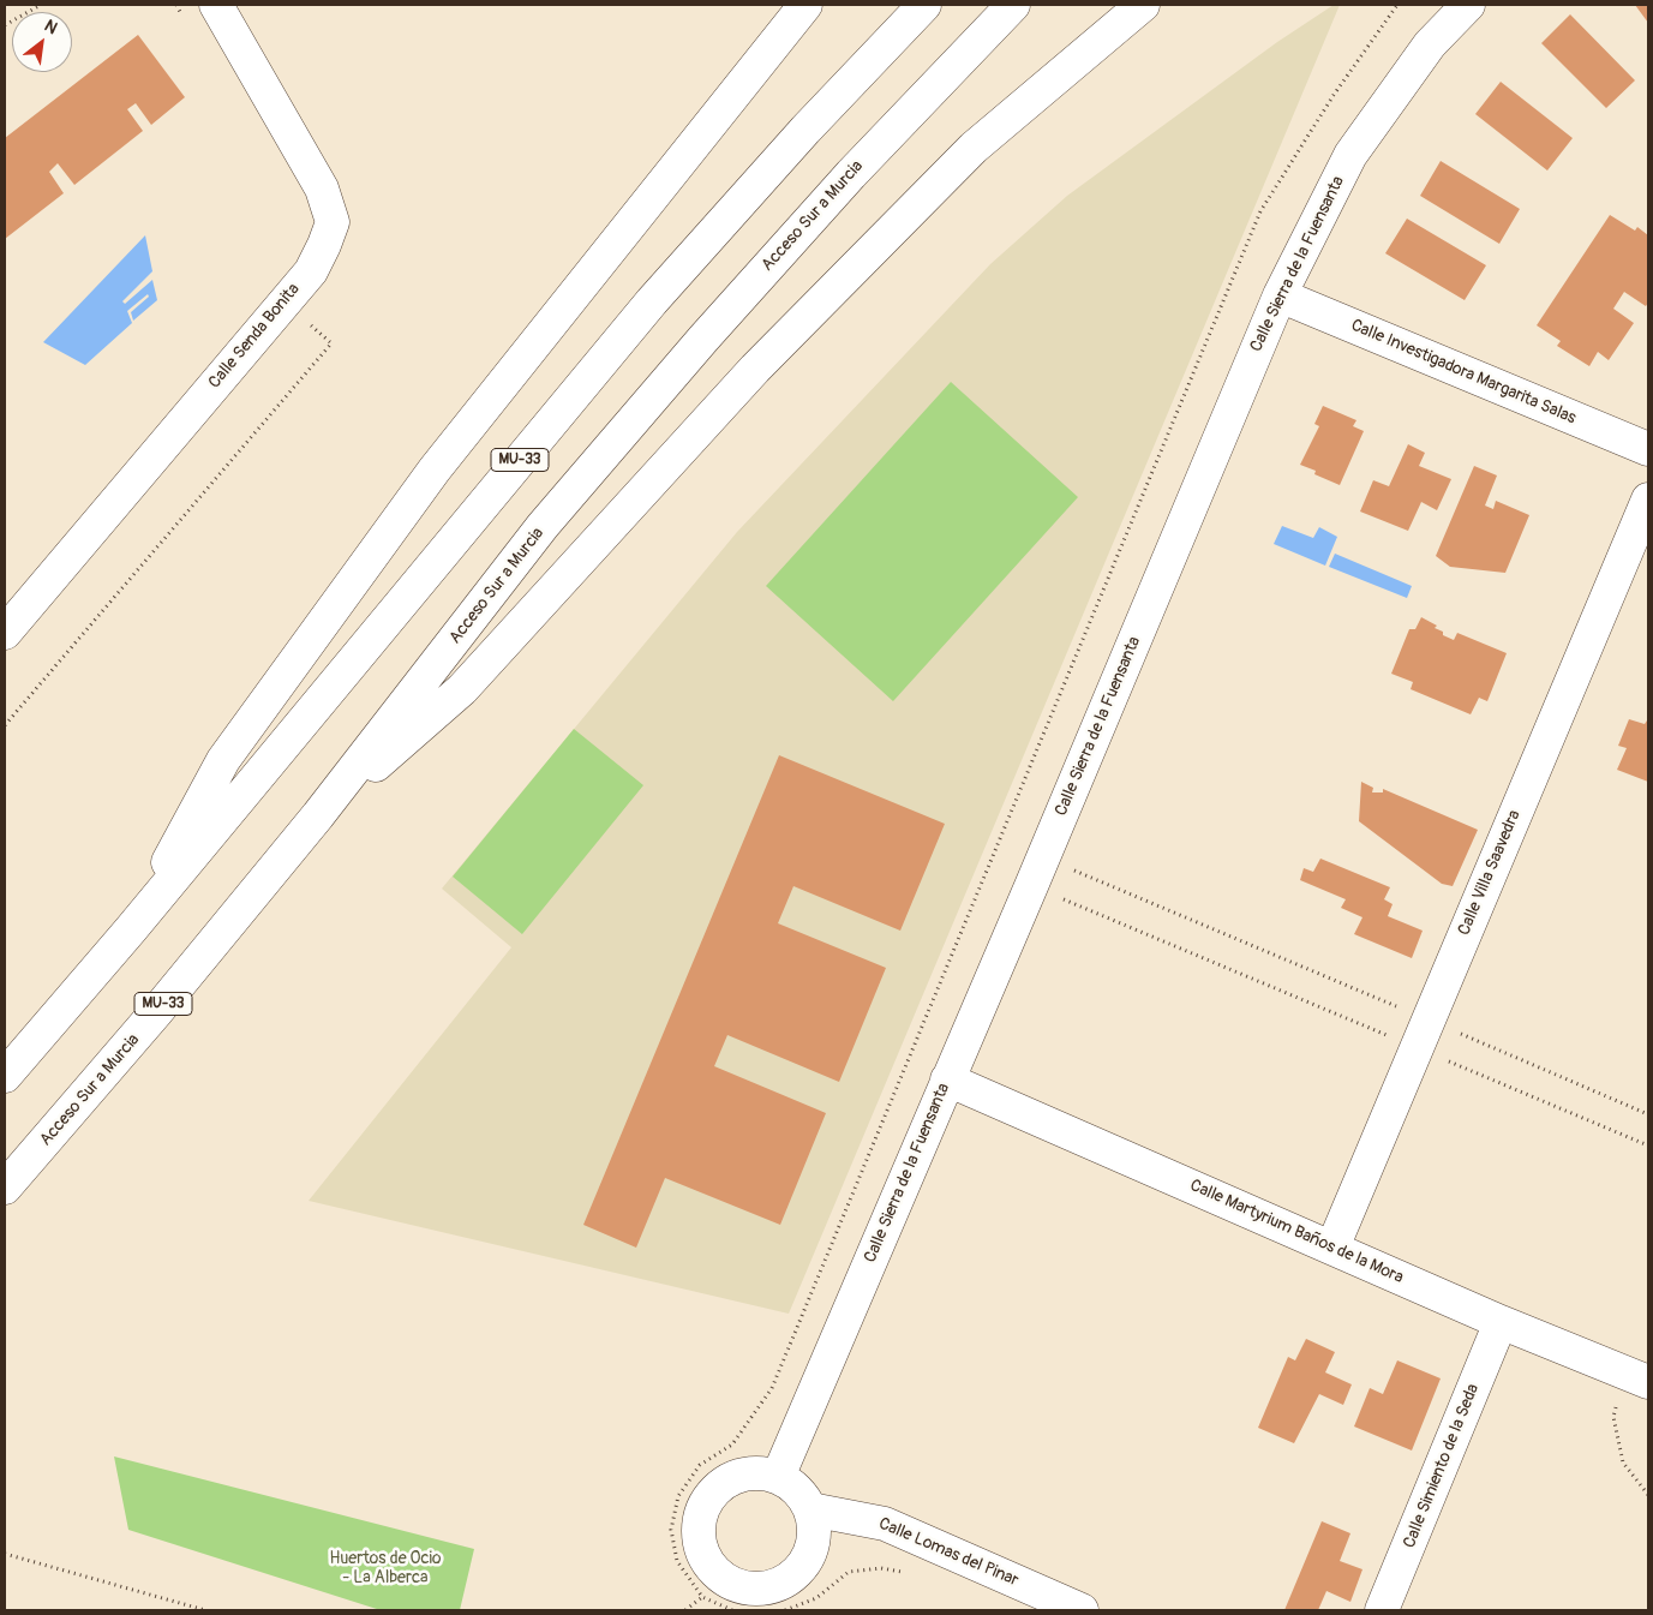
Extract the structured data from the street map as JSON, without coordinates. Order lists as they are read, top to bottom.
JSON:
{
  "streets": {
    "main road": [
      "Acceso Sur a Murcia",
      "Calle Sierra de la Fuensanta",
      "Calle Senda Bonita",
      "Calle Investigadora Margarita Salas",
      "MU-33",
      "Calle Villa Saavedra",
      "Calle Martyrium Baños de la Mora",
      "Calle Simiento de la Seda",
      "Calle Lomas del Pinar"
    ]
  },
  "crossings": [
    ["Calle Sierra de la Fuensanta", "Calle Investigadora Margarita Salas"],
    ["Calle Sierra de la Fuensanta", "Calle Martyrium Baños de la Mora"],
    ["Calle Sierra de la Fuensanta", "Calle Lomas del Pinar"],
    ["Calle Villa Saavedra", "Calle Martyrium Baños de la Mora"],
    ["Calle Martyrium Baños de la Mora", "Calle Simiento de la Seda"]
  ],
  "parks": ["Huertos de Ocio - La Alberca"],
  "north": "top right"
}
